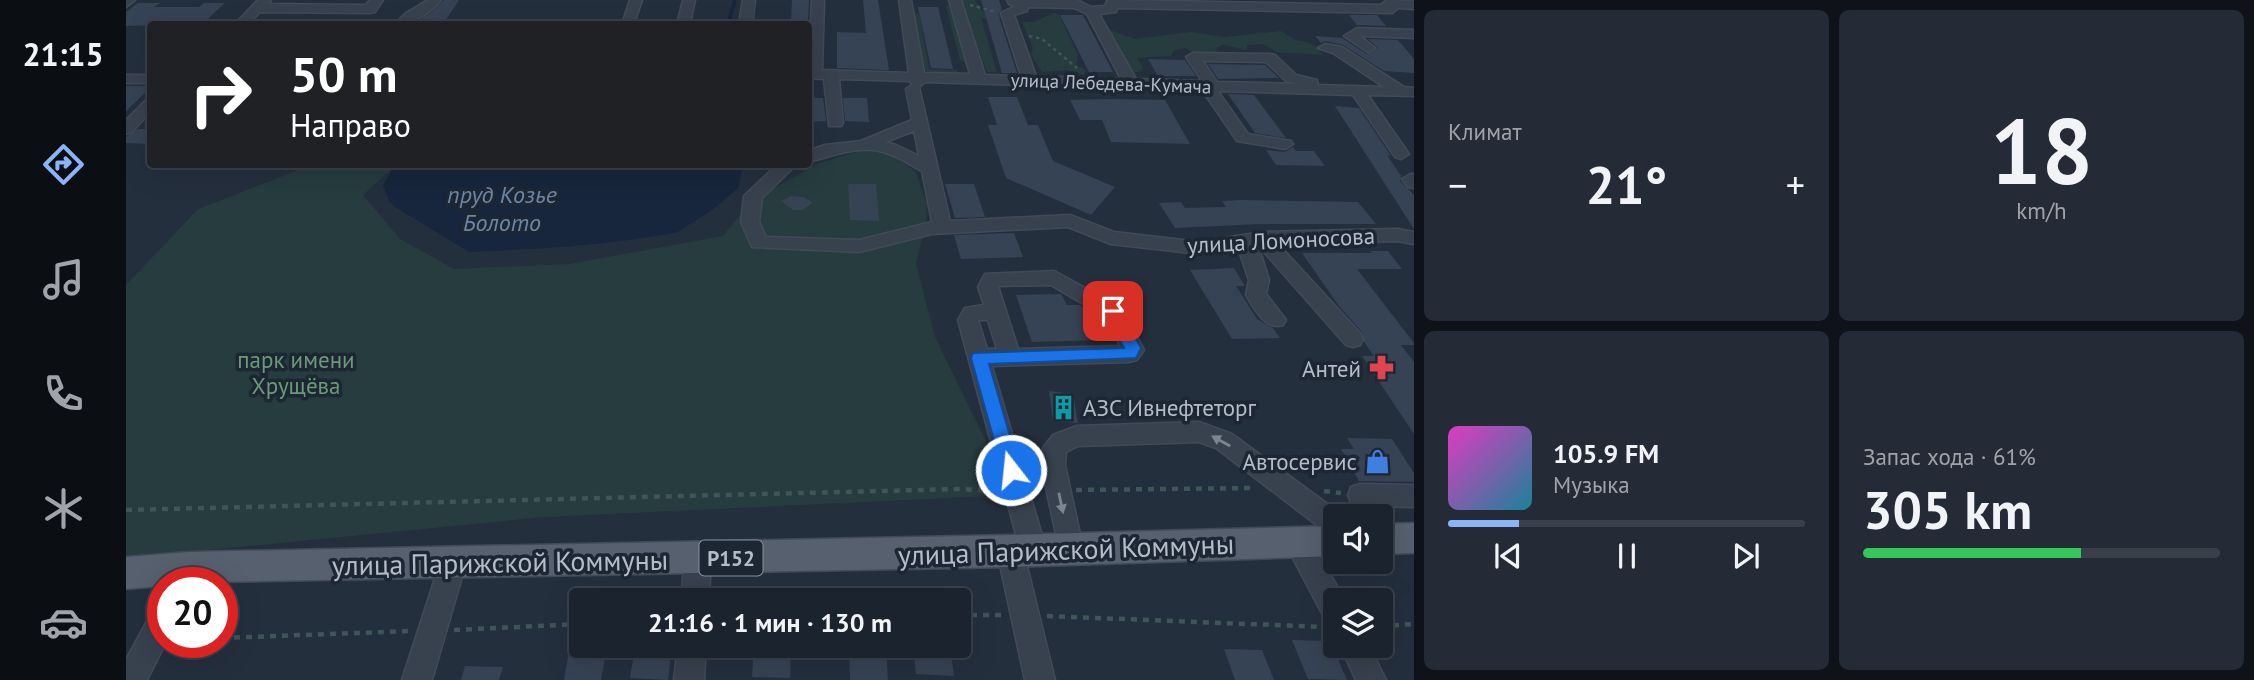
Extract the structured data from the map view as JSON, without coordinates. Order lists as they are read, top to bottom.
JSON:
{
  "streets": {
    "main road": ["улица Парижской Коммуны", "Р152"],
    "street": ["улица Лебедева-Кумача", "улица Ломоносова"]
  },
  "water": ["пруд Козье Болото"],
  "parks": ["парк имени Хрущёва"],
  "places": {
    "pharmacy": ["Антей"],
    "building": ["АЗС Ивнефтеторг"],
    "shop": ["Автосервис"]
  },
  "page": {
    "tabs": "21:15",
    "tile": [
      "Климат",
      ["18", "km/h"],
      ["Запас хода · 61%", "305 km"]
    ],
    "turn": ["50 m", "Направо"],
    "heat": ["−", "21°", "+"],
    "song": ["105.9 FM", "Музыка"],
    "limit": "20",
    "trip": "21:16 · 1 мин · 130 m"
  }
}
